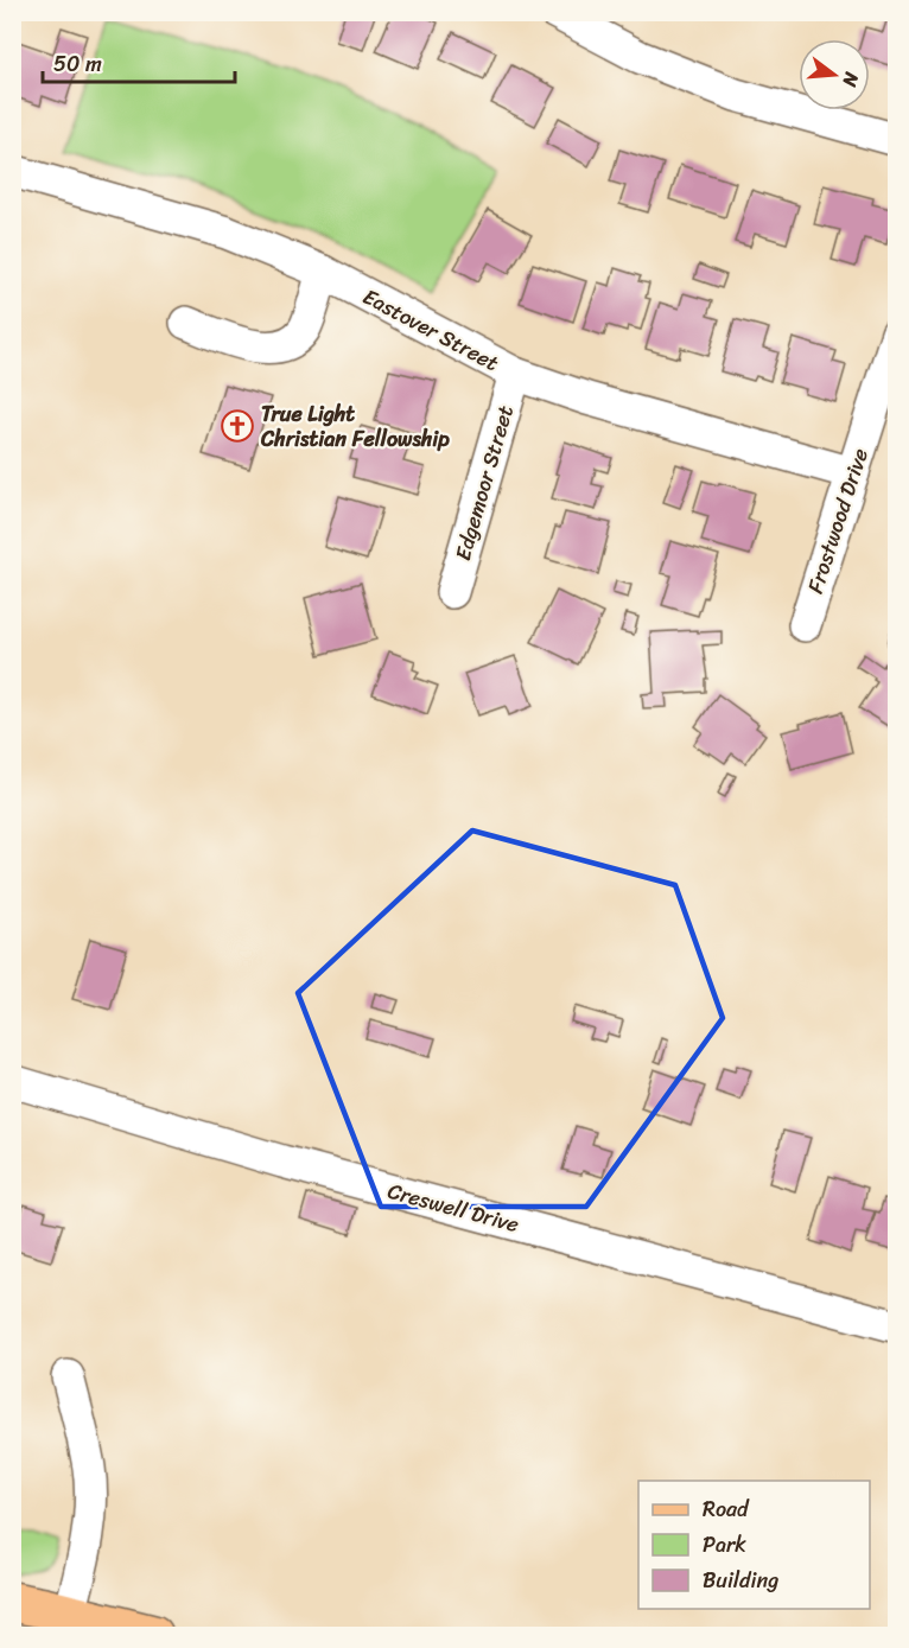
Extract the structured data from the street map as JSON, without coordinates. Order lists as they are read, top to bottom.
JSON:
{
  "streets": {
    "street": [
      "Eastover Street",
      "Edgemoor Street",
      "Frostwood Drive",
      "Creswell Drive"
    ]
  },
  "crossings": [
    ["Eastover Street", "Edgemoor Street"],
    ["Eastover Street", "Frostwood Drive"]
  ],
  "places": {
    "church": ["True Light Christian Fellowship"]
  },
  "legend": ["Road", "Park", "Building"],
  "scale_bar": "50 m",
  "north": "right"
}
